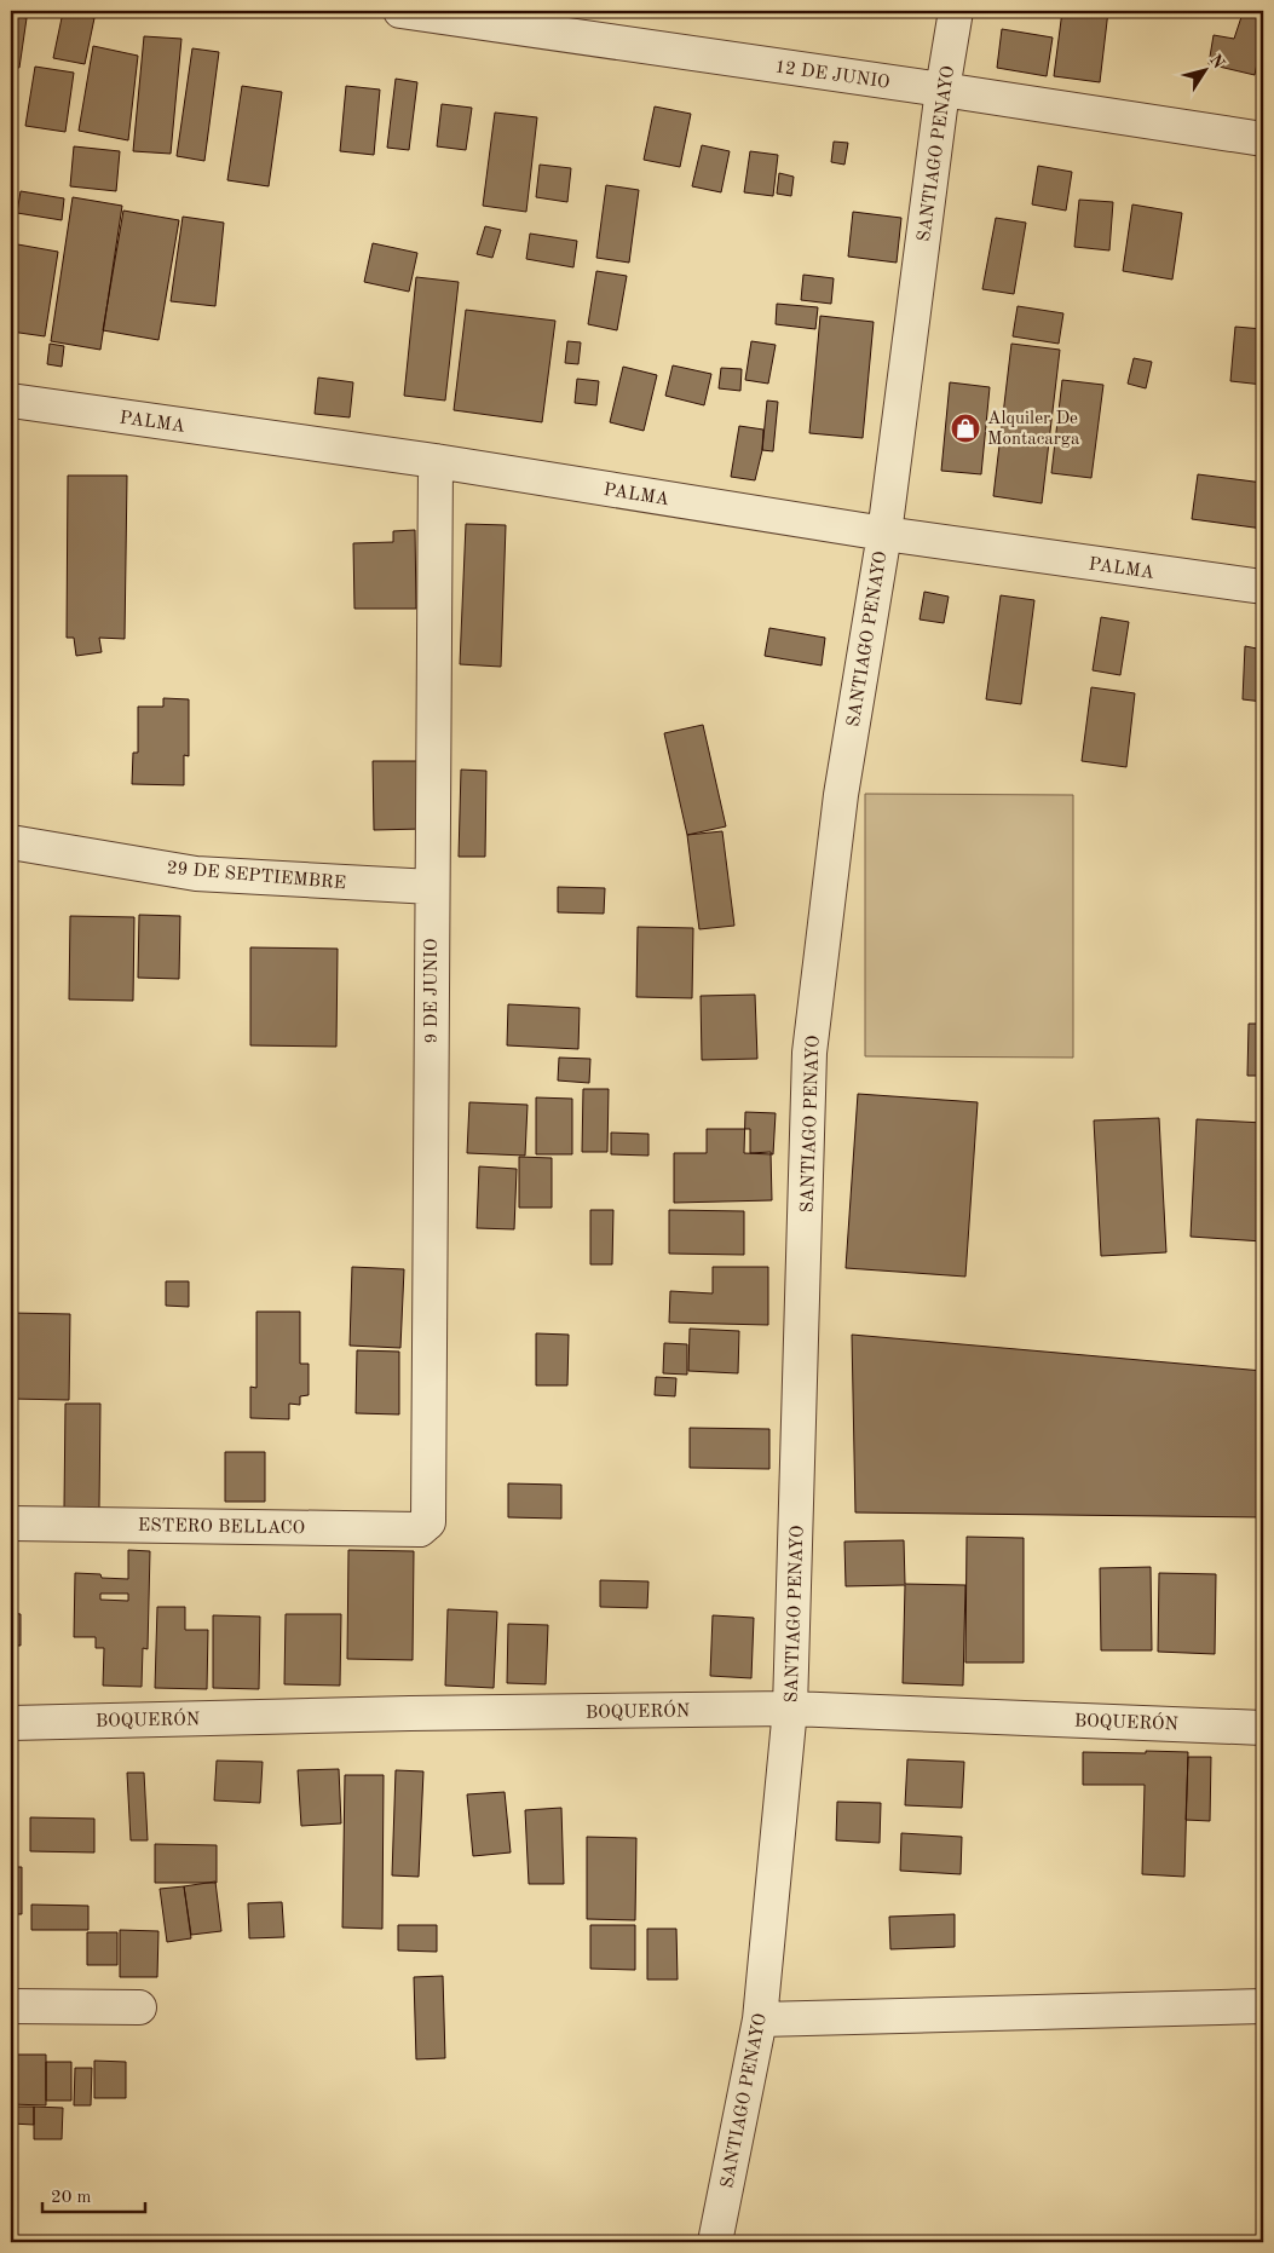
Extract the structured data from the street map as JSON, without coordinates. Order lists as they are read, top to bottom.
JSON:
{
  "streets": {
    "street": [
      "12 DE JUNIO",
      "SANTIAGO PENAYO",
      "PALMA",
      "29 DE SEPTIEMBRE",
      "9 DE JUNIO",
      "ESTERO BELLACO",
      "BOQUERÓN"
    ]
  },
  "crossings": [
    ["12 DE JUNIO", "SANTIAGO PENAYO"],
    ["SANTIAGO PENAYO", "PALMA"],
    ["SANTIAGO PENAYO", "BOQUERÓN"],
    ["PALMA", "9 DE JUNIO"],
    ["29 DE SEPTIEMBRE", "9 DE JUNIO"],
    ["9 DE JUNIO", "ESTERO BELLACO"]
  ],
  "places": {
    "shop": ["Alquiler De Montacarga"]
  },
  "scale_bar": "20 m",
  "north": "top right"
}
